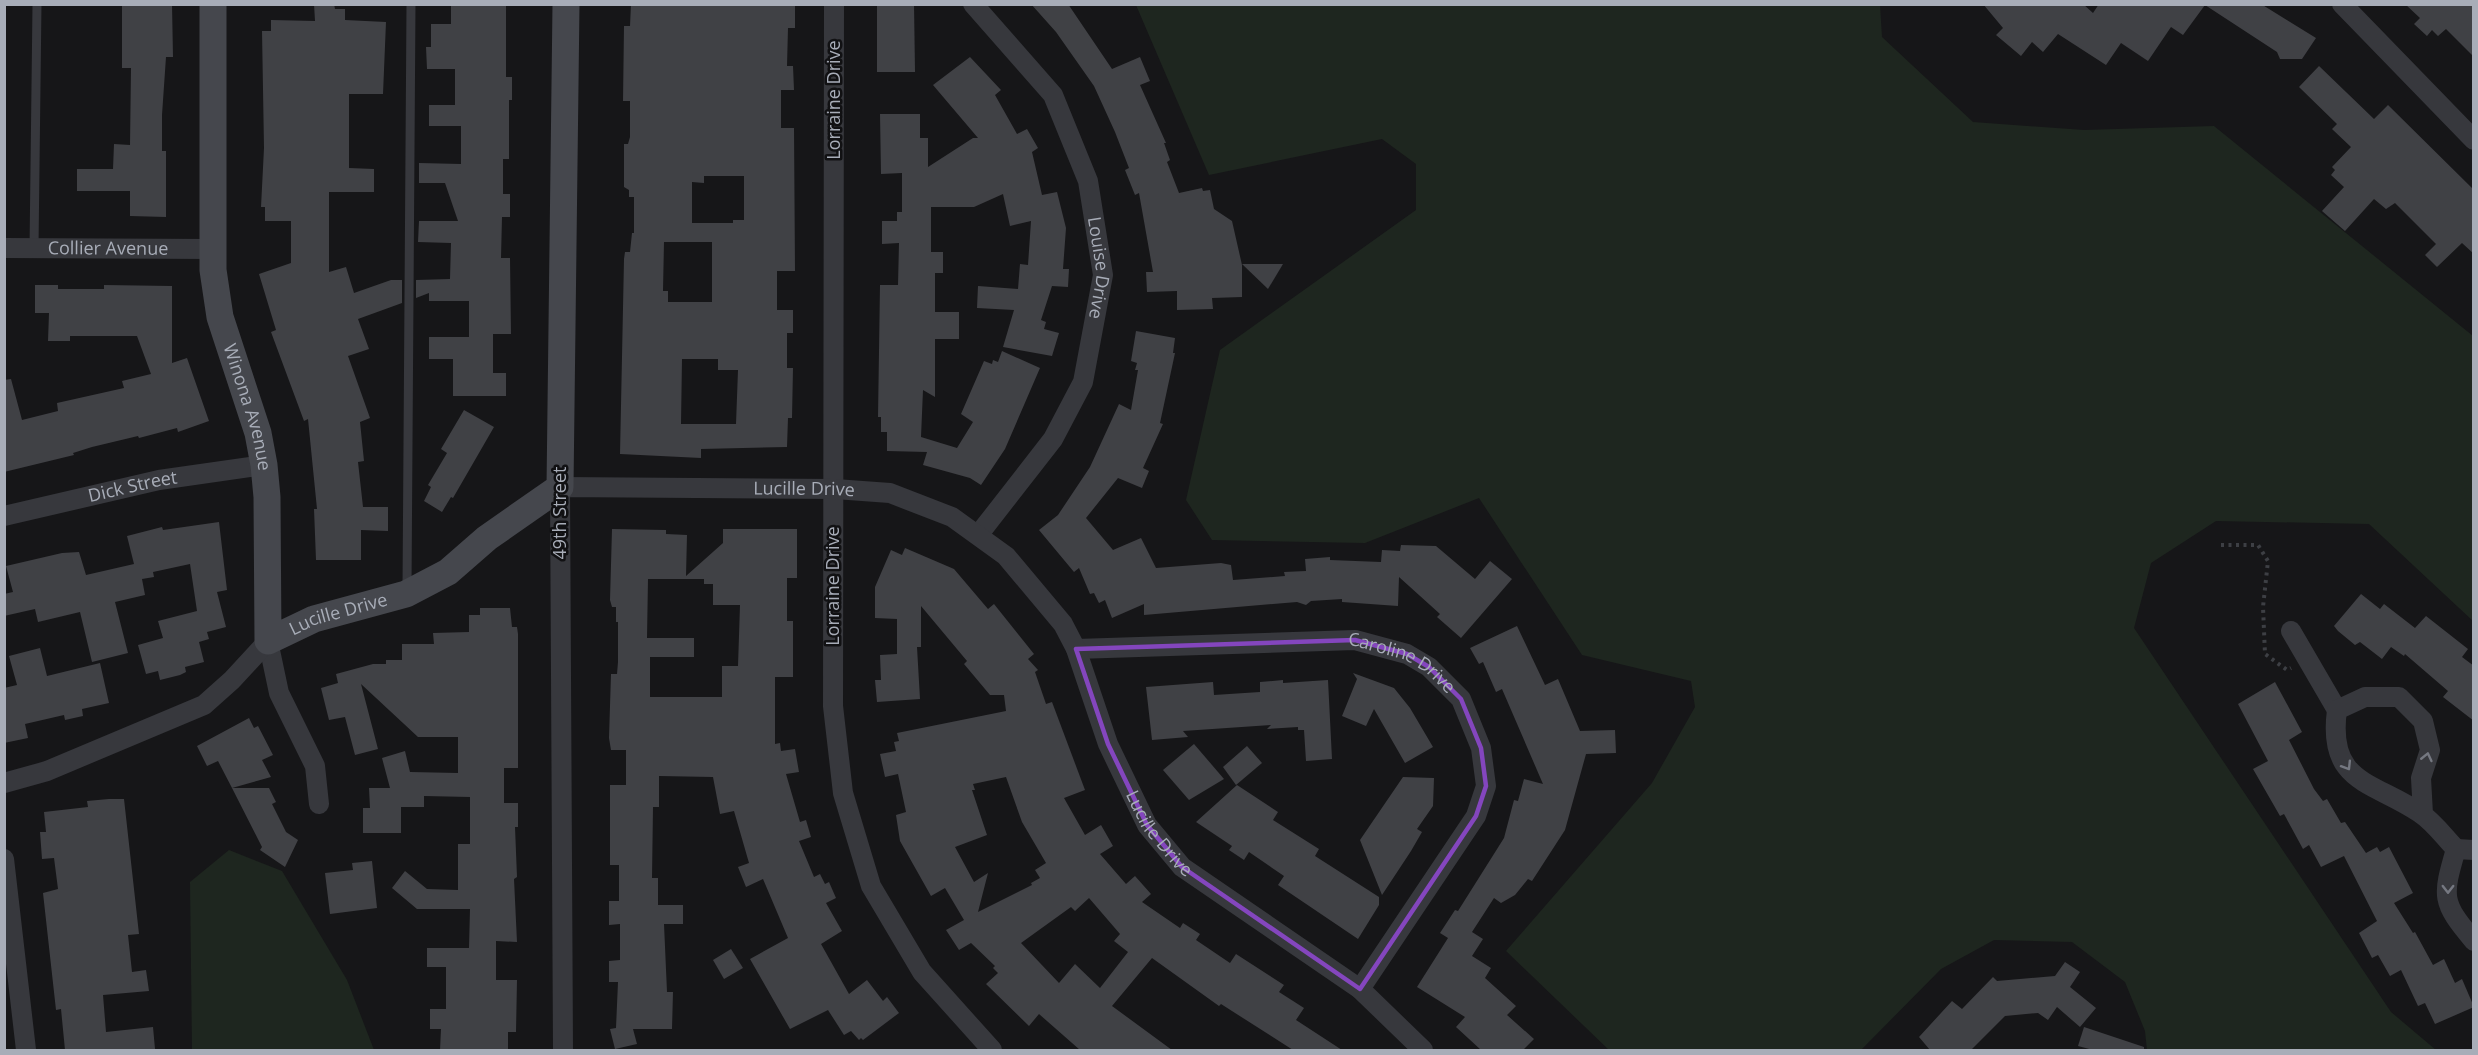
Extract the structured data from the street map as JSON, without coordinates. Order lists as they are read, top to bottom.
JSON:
{
  "streets": {
    "street": [
      "Lorraine Drive",
      "Collier Avenue",
      "Louise Drive",
      "Winona Avenue",
      "Dick Street",
      "Lucille Drive",
      "49th Street",
      "Caroline Drive"
    ]
  },
  "crossings": [
    ["Lorraine Drive", "Lucille Drive"],
    ["Collier Avenue", "Winona Avenue"],
    ["Louise Drive", "Lucille Drive"],
    ["Winona Avenue", "Dick Street"],
    ["Winona Avenue", "Lucille Drive"],
    ["Lucille Drive", "49th Street"],
    ["Lucille Drive", "Caroline Drive"]
  ]
}
